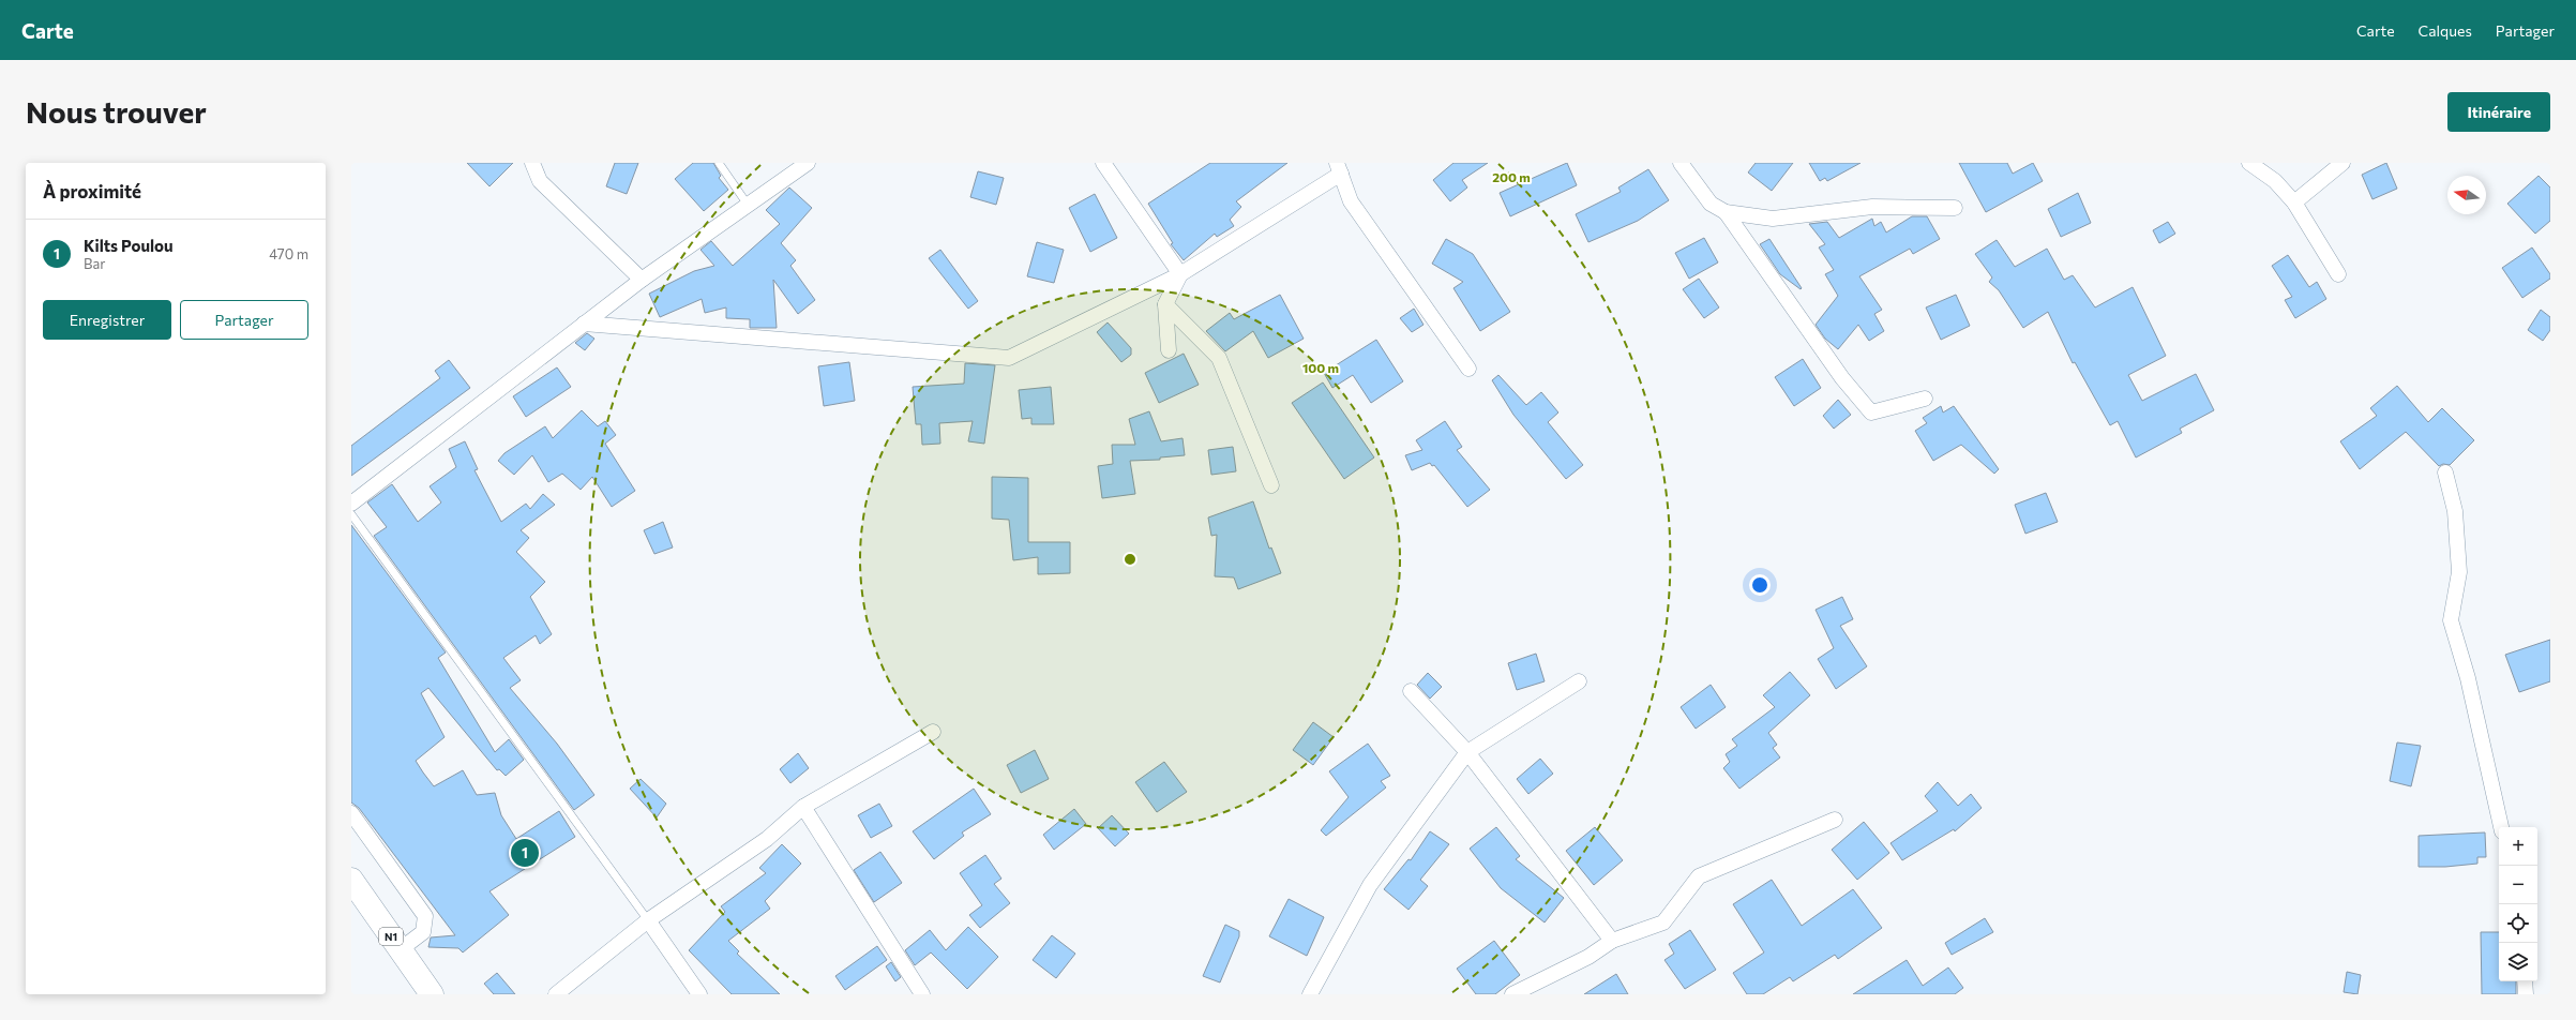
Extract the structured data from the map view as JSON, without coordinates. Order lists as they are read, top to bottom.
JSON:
{
  "streets": {
    "highway": ["N1"]
  },
  "north": "left",
  "page": {
    "header": "Carte",
    "nav": ["Carte", "Calques", "Partager"],
    "buttons": [
      "Itinéraire",
      ["Enregistrer", "Partager"]
    ],
    "title": "Nous trouver",
    "heading": "À proximité",
    "list": [
      {
        "mark": "1",
        "name": "Kilts Poulou",
        "note": "Bar",
        "value": "470 m"
      }
    ],
    "map_buttons": ["+", "−"],
    "pins": "1"
  },
  "rings": ["200 m", "100 m"]
}
